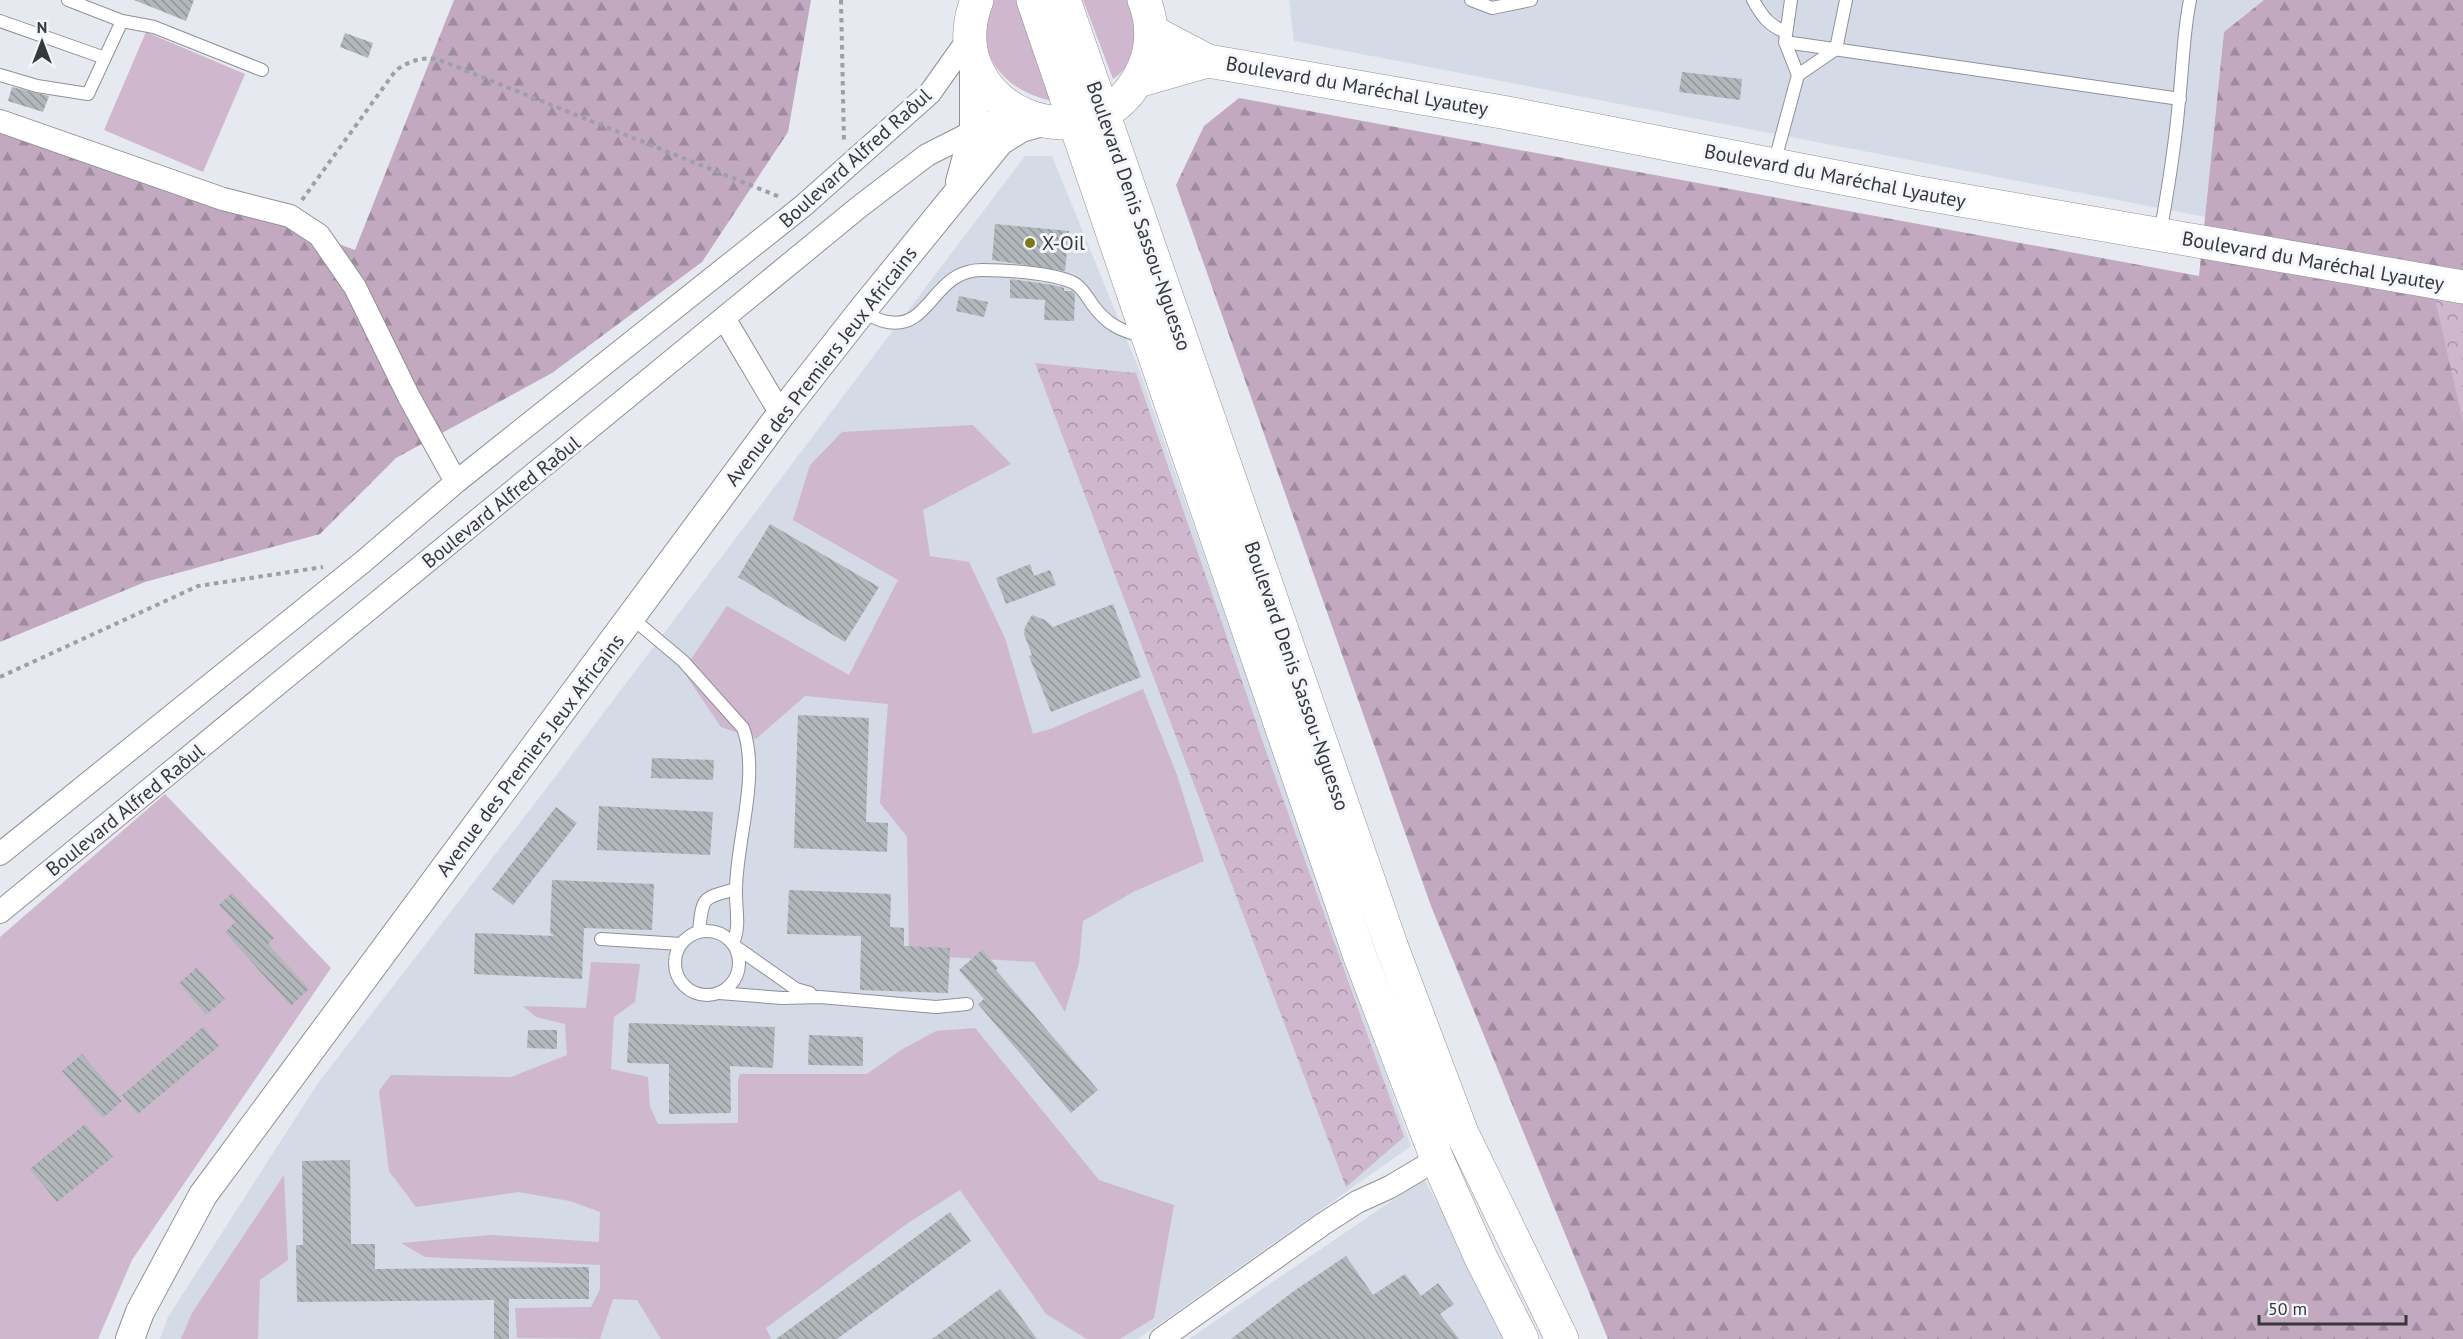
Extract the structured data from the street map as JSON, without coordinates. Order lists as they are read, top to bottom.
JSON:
{
  "streets": {
    "main road": ["Boulevard du Maréchal Lyautey", "Boulevard Denis Sassou-Nguesso"],
    "street": ["Boulevard Alfred Raôul", "Avenue des Premiers Jeux Africains"]
  },
  "crossings": [
    ["Boulevard Alfred Raôul", "Avenue des Premiers Jeux Africains"]
  ],
  "places": ["X-Oil"],
  "scale_bar": "50 m",
  "north": "top"
}
